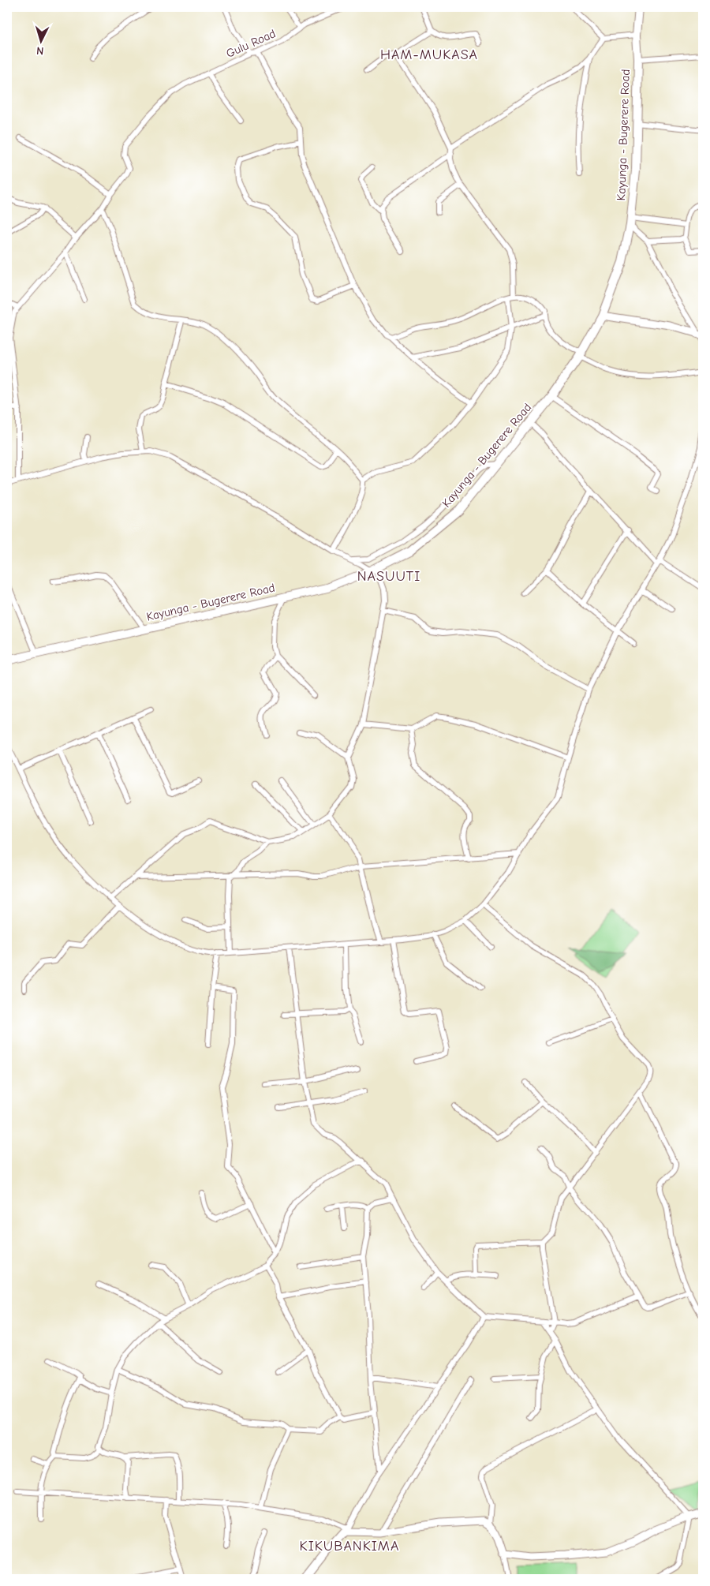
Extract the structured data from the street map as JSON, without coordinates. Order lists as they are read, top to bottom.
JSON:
{
  "streets": {
    "main road": ["Kayunga - Bugerere Road"],
    "street": ["Gulu Road"]
  },
  "districts": ["HAM-MUKASA", "NASUUTI", "KIKUBANKIMA"],
  "north": "bottom"
}
